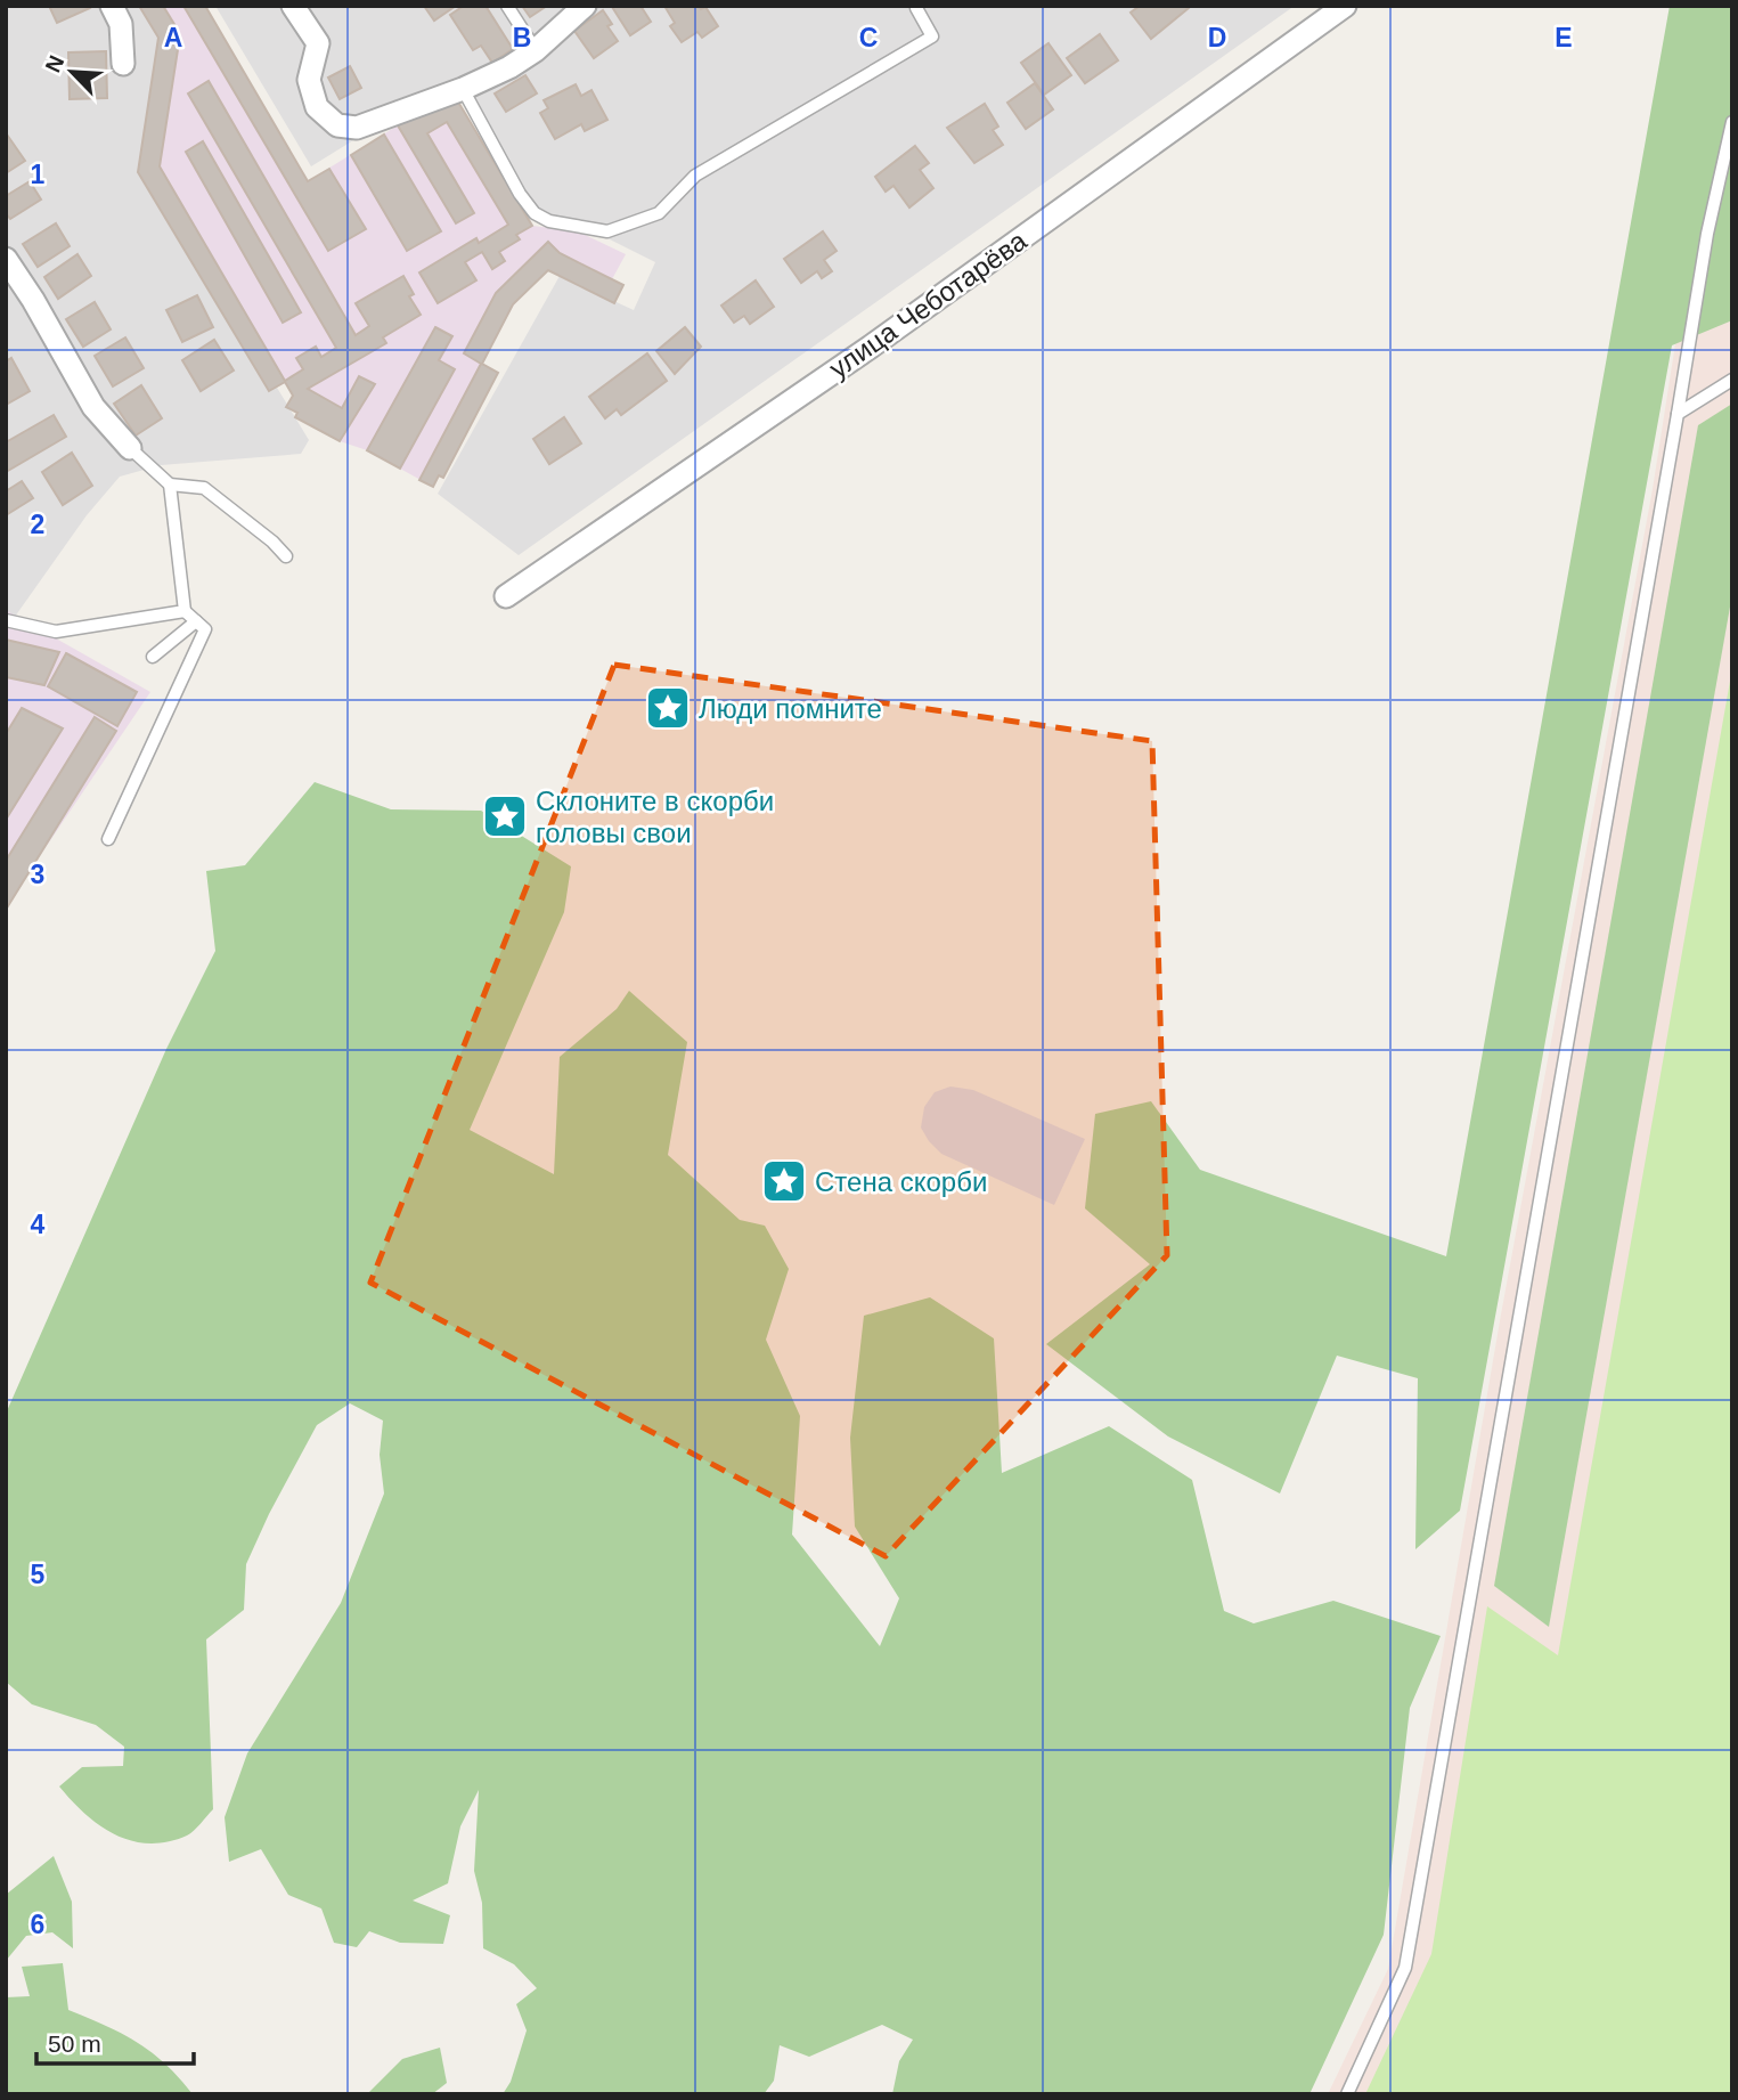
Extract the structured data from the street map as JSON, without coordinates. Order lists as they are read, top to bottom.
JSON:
{
  "streets": {
    "street": ["улица Чеботарёва"]
  },
  "places": {
    "place": ["Люди помните", "Склоните в скорби головы свои", "Стена скорби"]
  },
  "scale_bar": "50 m",
  "north": "top left",
  "grid": {
    "columns": [
      "A",
      "B",
      "C",
      "D",
      "E"
    ],
    "rows": [
      "1",
      "2",
      "3",
      "4",
      "5",
      "6"
    ]
  }
}
